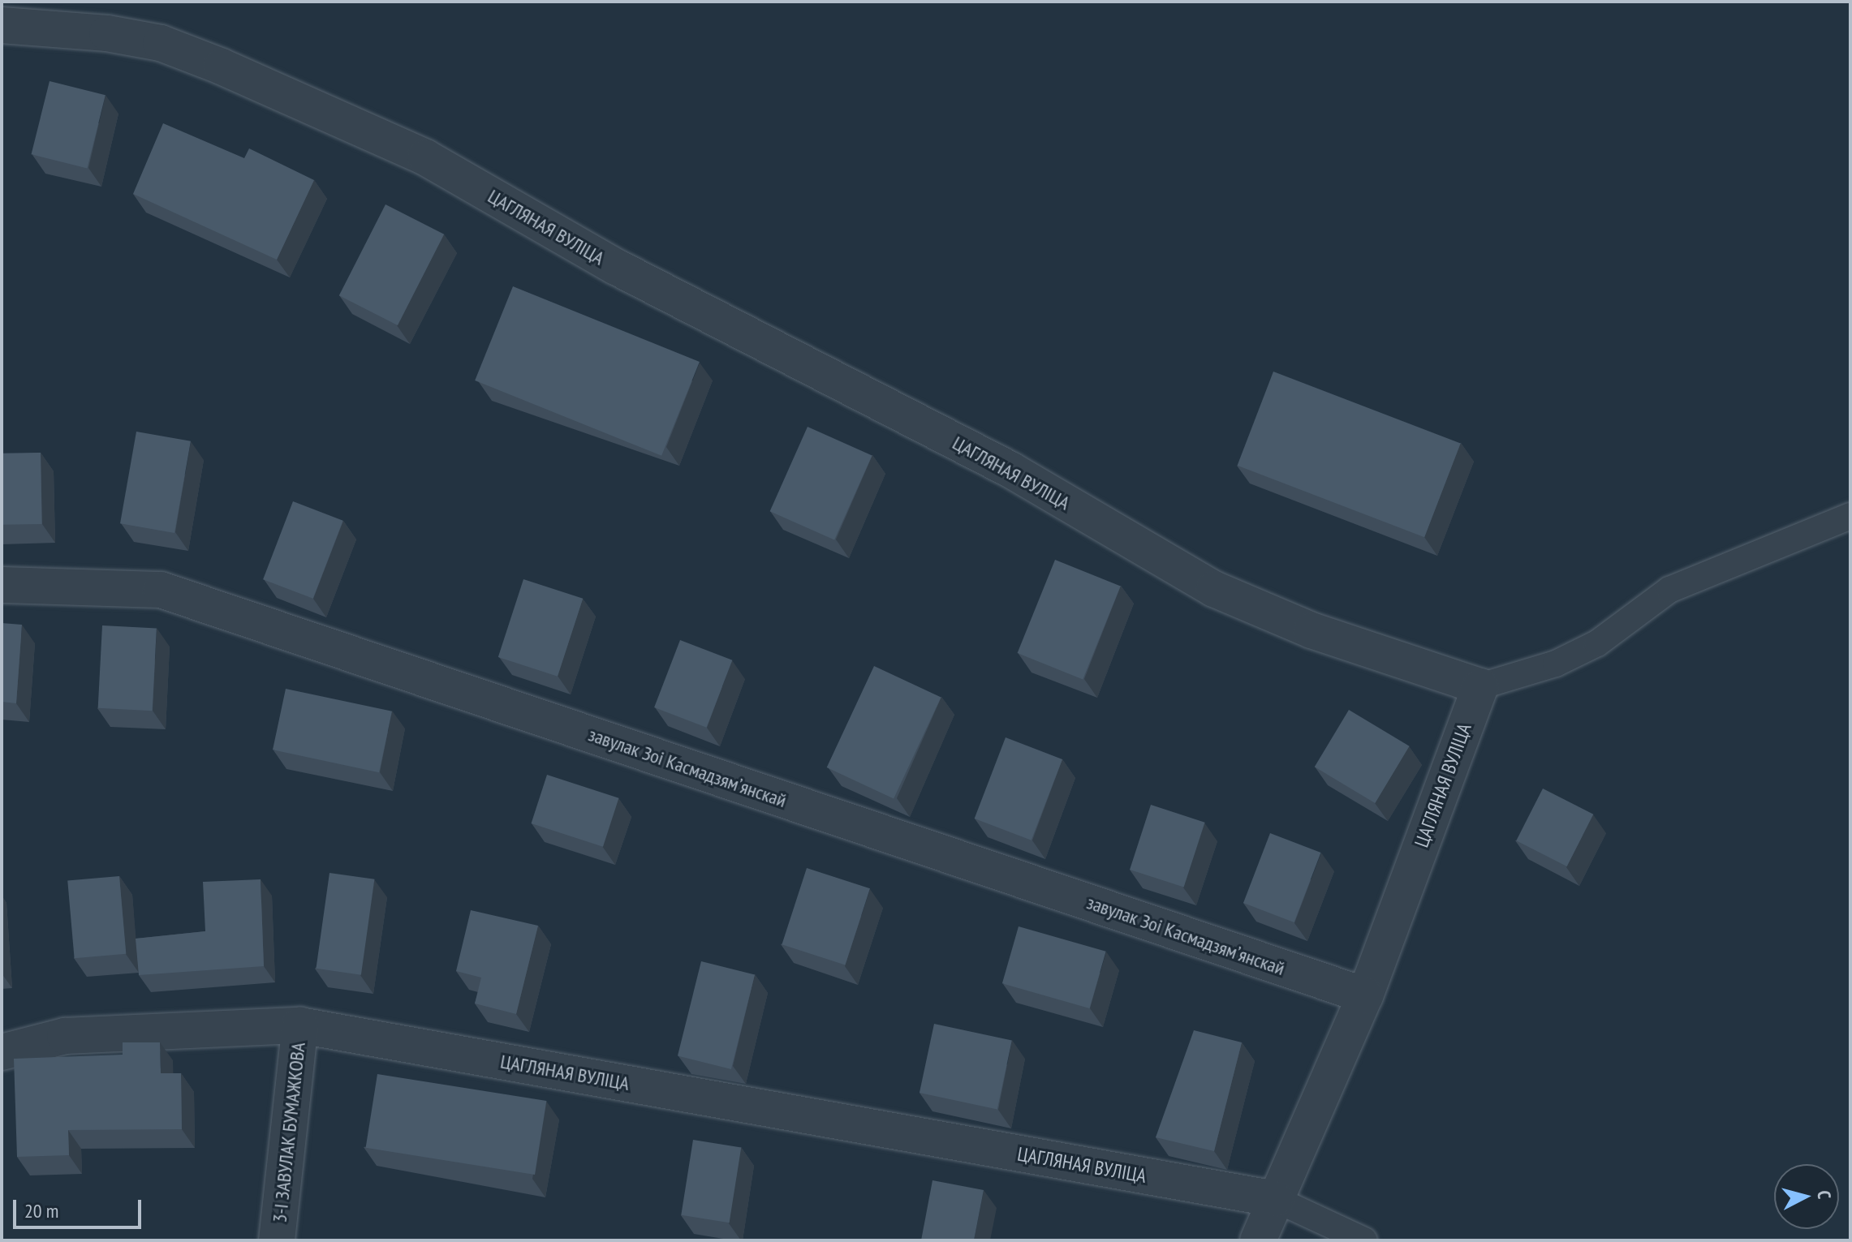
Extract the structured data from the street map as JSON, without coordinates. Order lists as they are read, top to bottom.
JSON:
{
  "streets": {
    "street": ["ЦАГЛЯНАЯ ВУЛІЦА", "завулак Зоі Касмадзямʼянскай", "3-І ЗАВУЛАК БУМАЖКОВА"]
  },
  "crossings": [
    ["ЦАГЛЯНАЯ ВУЛІЦА", "завулак Зоі Касмадзямʼянскай"],
    ["ЦАГЛЯНАЯ ВУЛІЦА", "3-І ЗАВУЛАК БУМАЖКОВА"]
  ],
  "scale_bar": "20 m",
  "north": "right"
}
